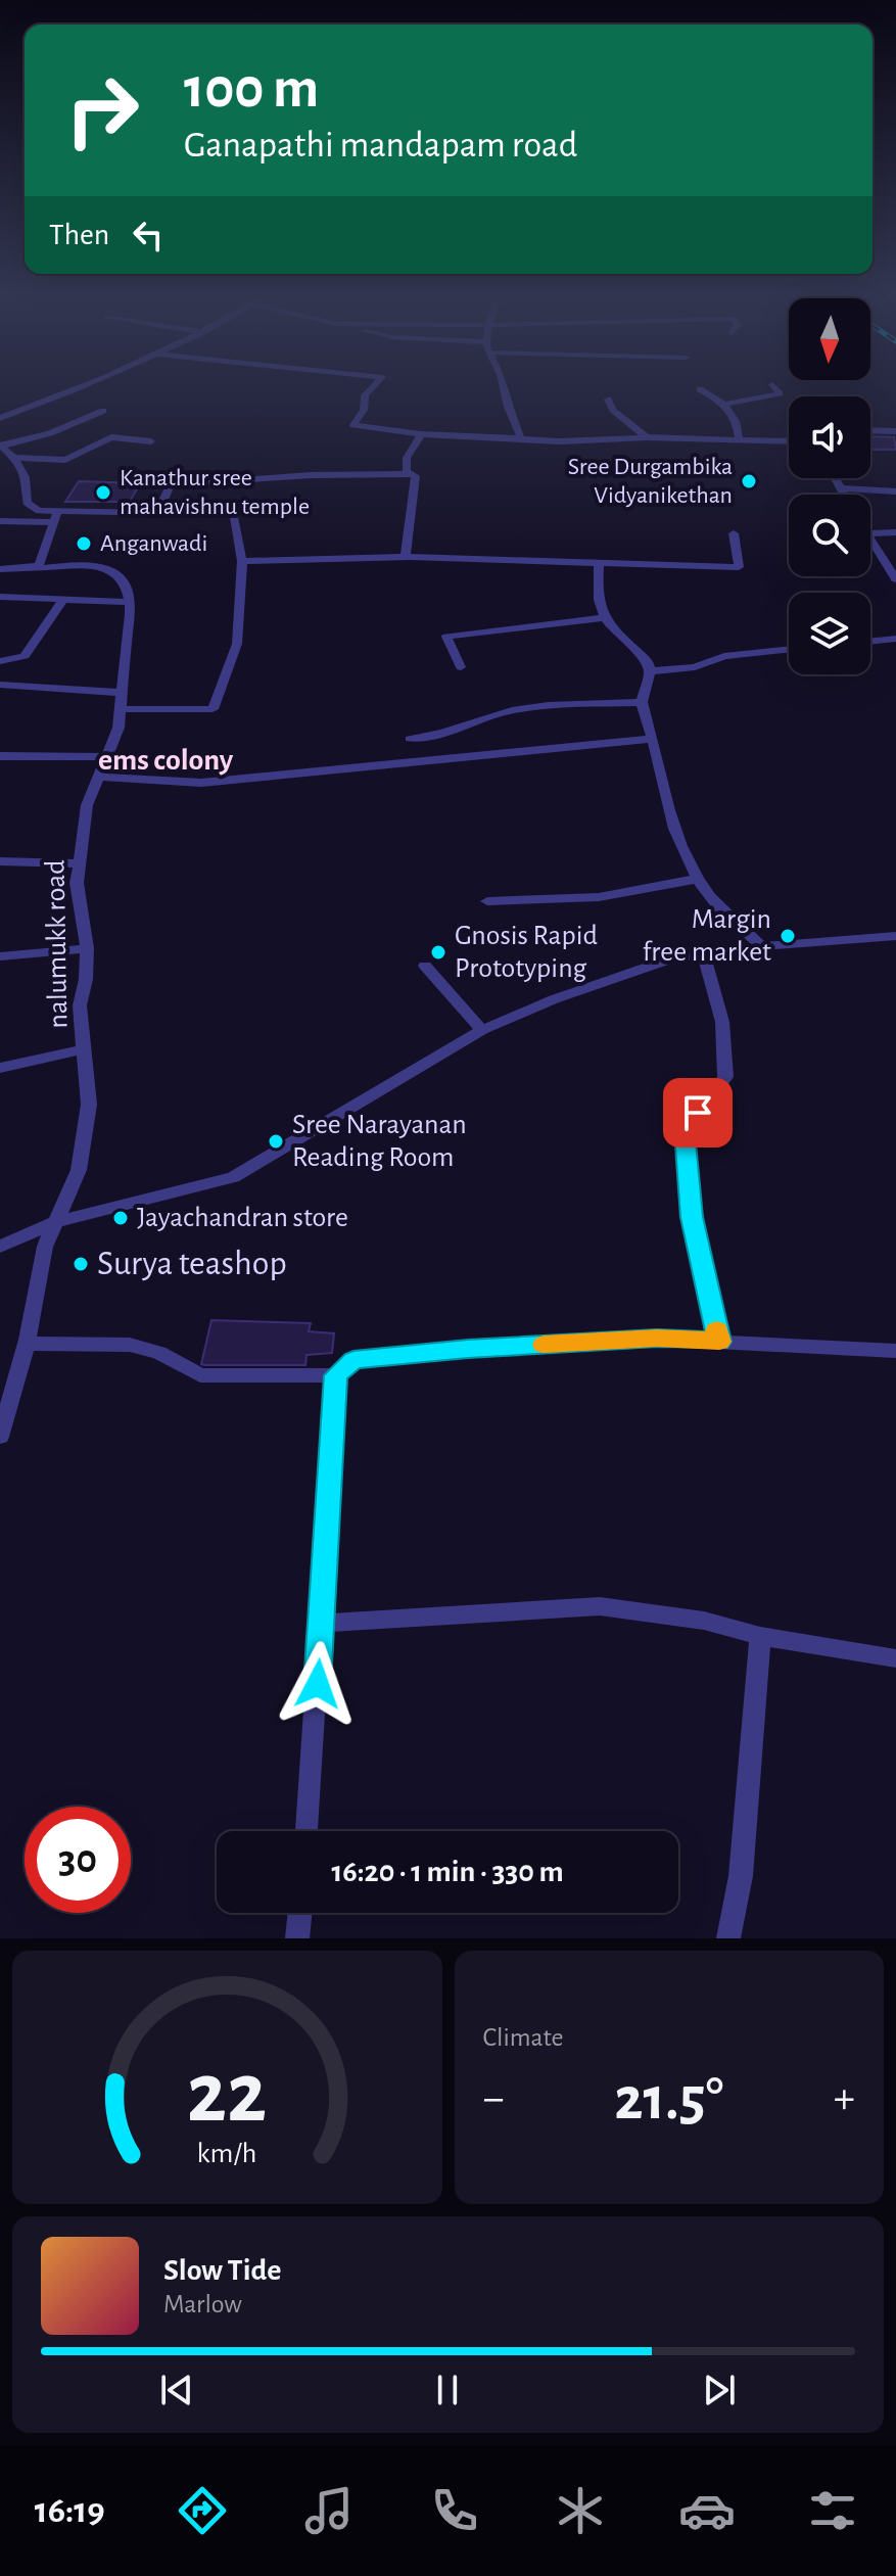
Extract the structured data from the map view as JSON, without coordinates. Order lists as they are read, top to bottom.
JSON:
{
  "streets": {
    "street": ["nalumukk road"]
  },
  "districts": ["ems colony"],
  "places": [
    "Sree Durgambika Vidyanikethan",
    "Kanathur sree mahavishnu temple",
    "Anganwadi",
    "Margin free market",
    "Gnosis Rapid Prototyping",
    "Sree Narayanan Reading Room",
    "Jayachandran store",
    "Surya teashop"
  ],
  "north": "bottom",
  "page": {
    "turn": ["100 m", "Ganapathi mandapam road"],
    "then": "Then",
    "limit": "30",
    "trip": "16:20 · 1 min · 330 m",
    "tile": "Climate",
    "heat": ["−", "21.5°", "+"],
    "song": ["Slow Tide", "Marlow"],
    "tabs": "16:19",
    "gauge": ["22", "km/h"]
  }
}
